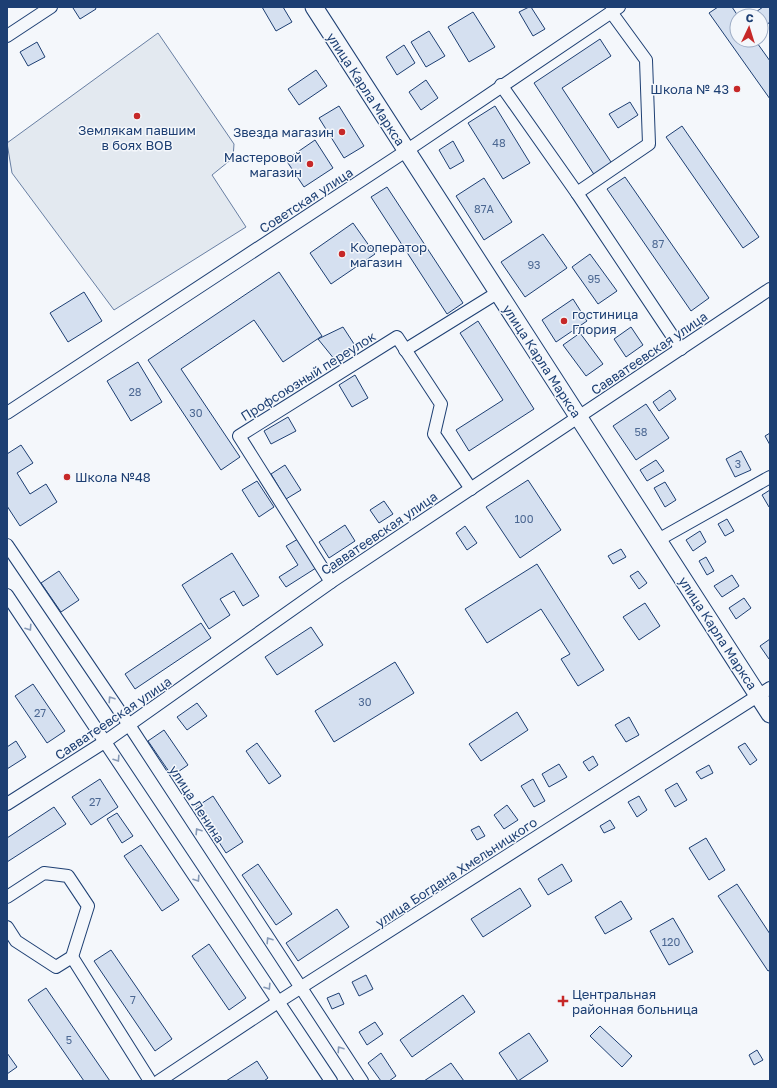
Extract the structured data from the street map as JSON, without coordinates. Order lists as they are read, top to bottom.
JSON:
{
  "streets": {
    "highway": ["улица Карла Маркса"],
    "street": [
      "Советская улица",
      "Савватеевская улица",
      "Профсоюзный переулок",
      "улица Ленина",
      "улица Богдана Хмельницкого"
    ]
  },
  "crossings": [
    ["улица Карла Маркса", "Советская улица"],
    ["улица Карла Маркса", "Савватеевская улица"],
    ["улица Карла Маркса", "улица Богдана Хмельницкого"],
    ["Савватеевская улица", "Профсоюзный переулок"],
    ["Савватеевская улица", "улица Ленина"],
    ["улица Ленина", "улица Богдана Хмельницкого"]
  ],
  "places": {
    "other": [
      "Школа № 43",
      "Землякам павшим в боях ВОВ",
      "Звезда магазин",
      "Мастеровой магазин",
      "Кооператор магазин",
      "гостиница Глория",
      "Школа №48"
    ],
    "health": ["Центральная районная больница"]
  },
  "house_numbers": [
    "48",
    "87А",
    "87",
    "93",
    "95",
    "28",
    "30",
    "58",
    "3",
    "100",
    "30",
    "27",
    "27",
    "120",
    "7",
    "5"
  ],
  "north": "top"
}
